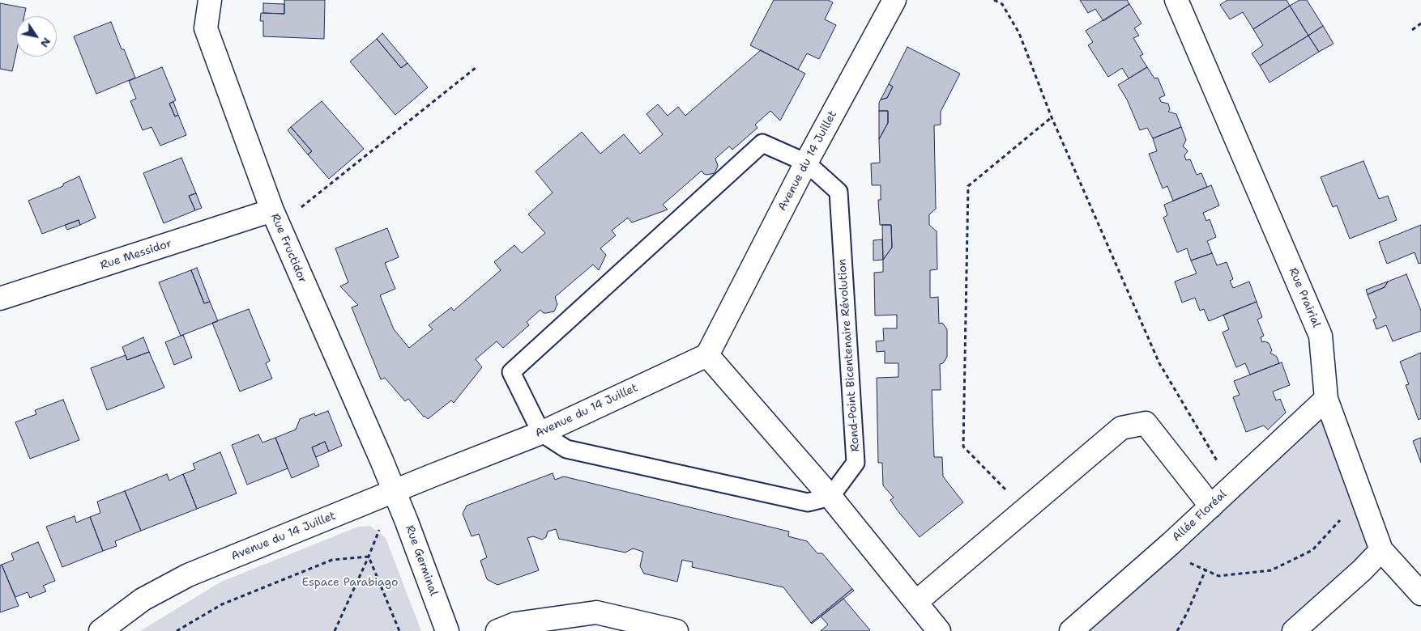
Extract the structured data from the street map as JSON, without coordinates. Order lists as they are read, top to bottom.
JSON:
{
  "streets": {
    "street": [
      "Avenue du 14 Juillet",
      "Rue Fructidor",
      "Rue Messidor",
      "Rue Prairial",
      "Allée Floréal",
      "Rue Germinal"
    ],
    "lane": ["Rond-Point Bicentenaire Révolution"]
  },
  "crossings": [
    ["Avenue du 14 Juillet", "Rue Fructidor"],
    ["Avenue du 14 Juillet", "Rond-Point Bicentenaire Révolution"],
    ["Avenue du 14 Juillet", "Rue Germinal"],
    ["Rue Fructidor", "Rue Messidor"],
    ["Rue Fructidor", "Rue Germinal"],
    ["Rue Prairial", "Allée Floréal"]
  ],
  "parks": ["Espace Parabiago"],
  "north": "bottom right"
}
